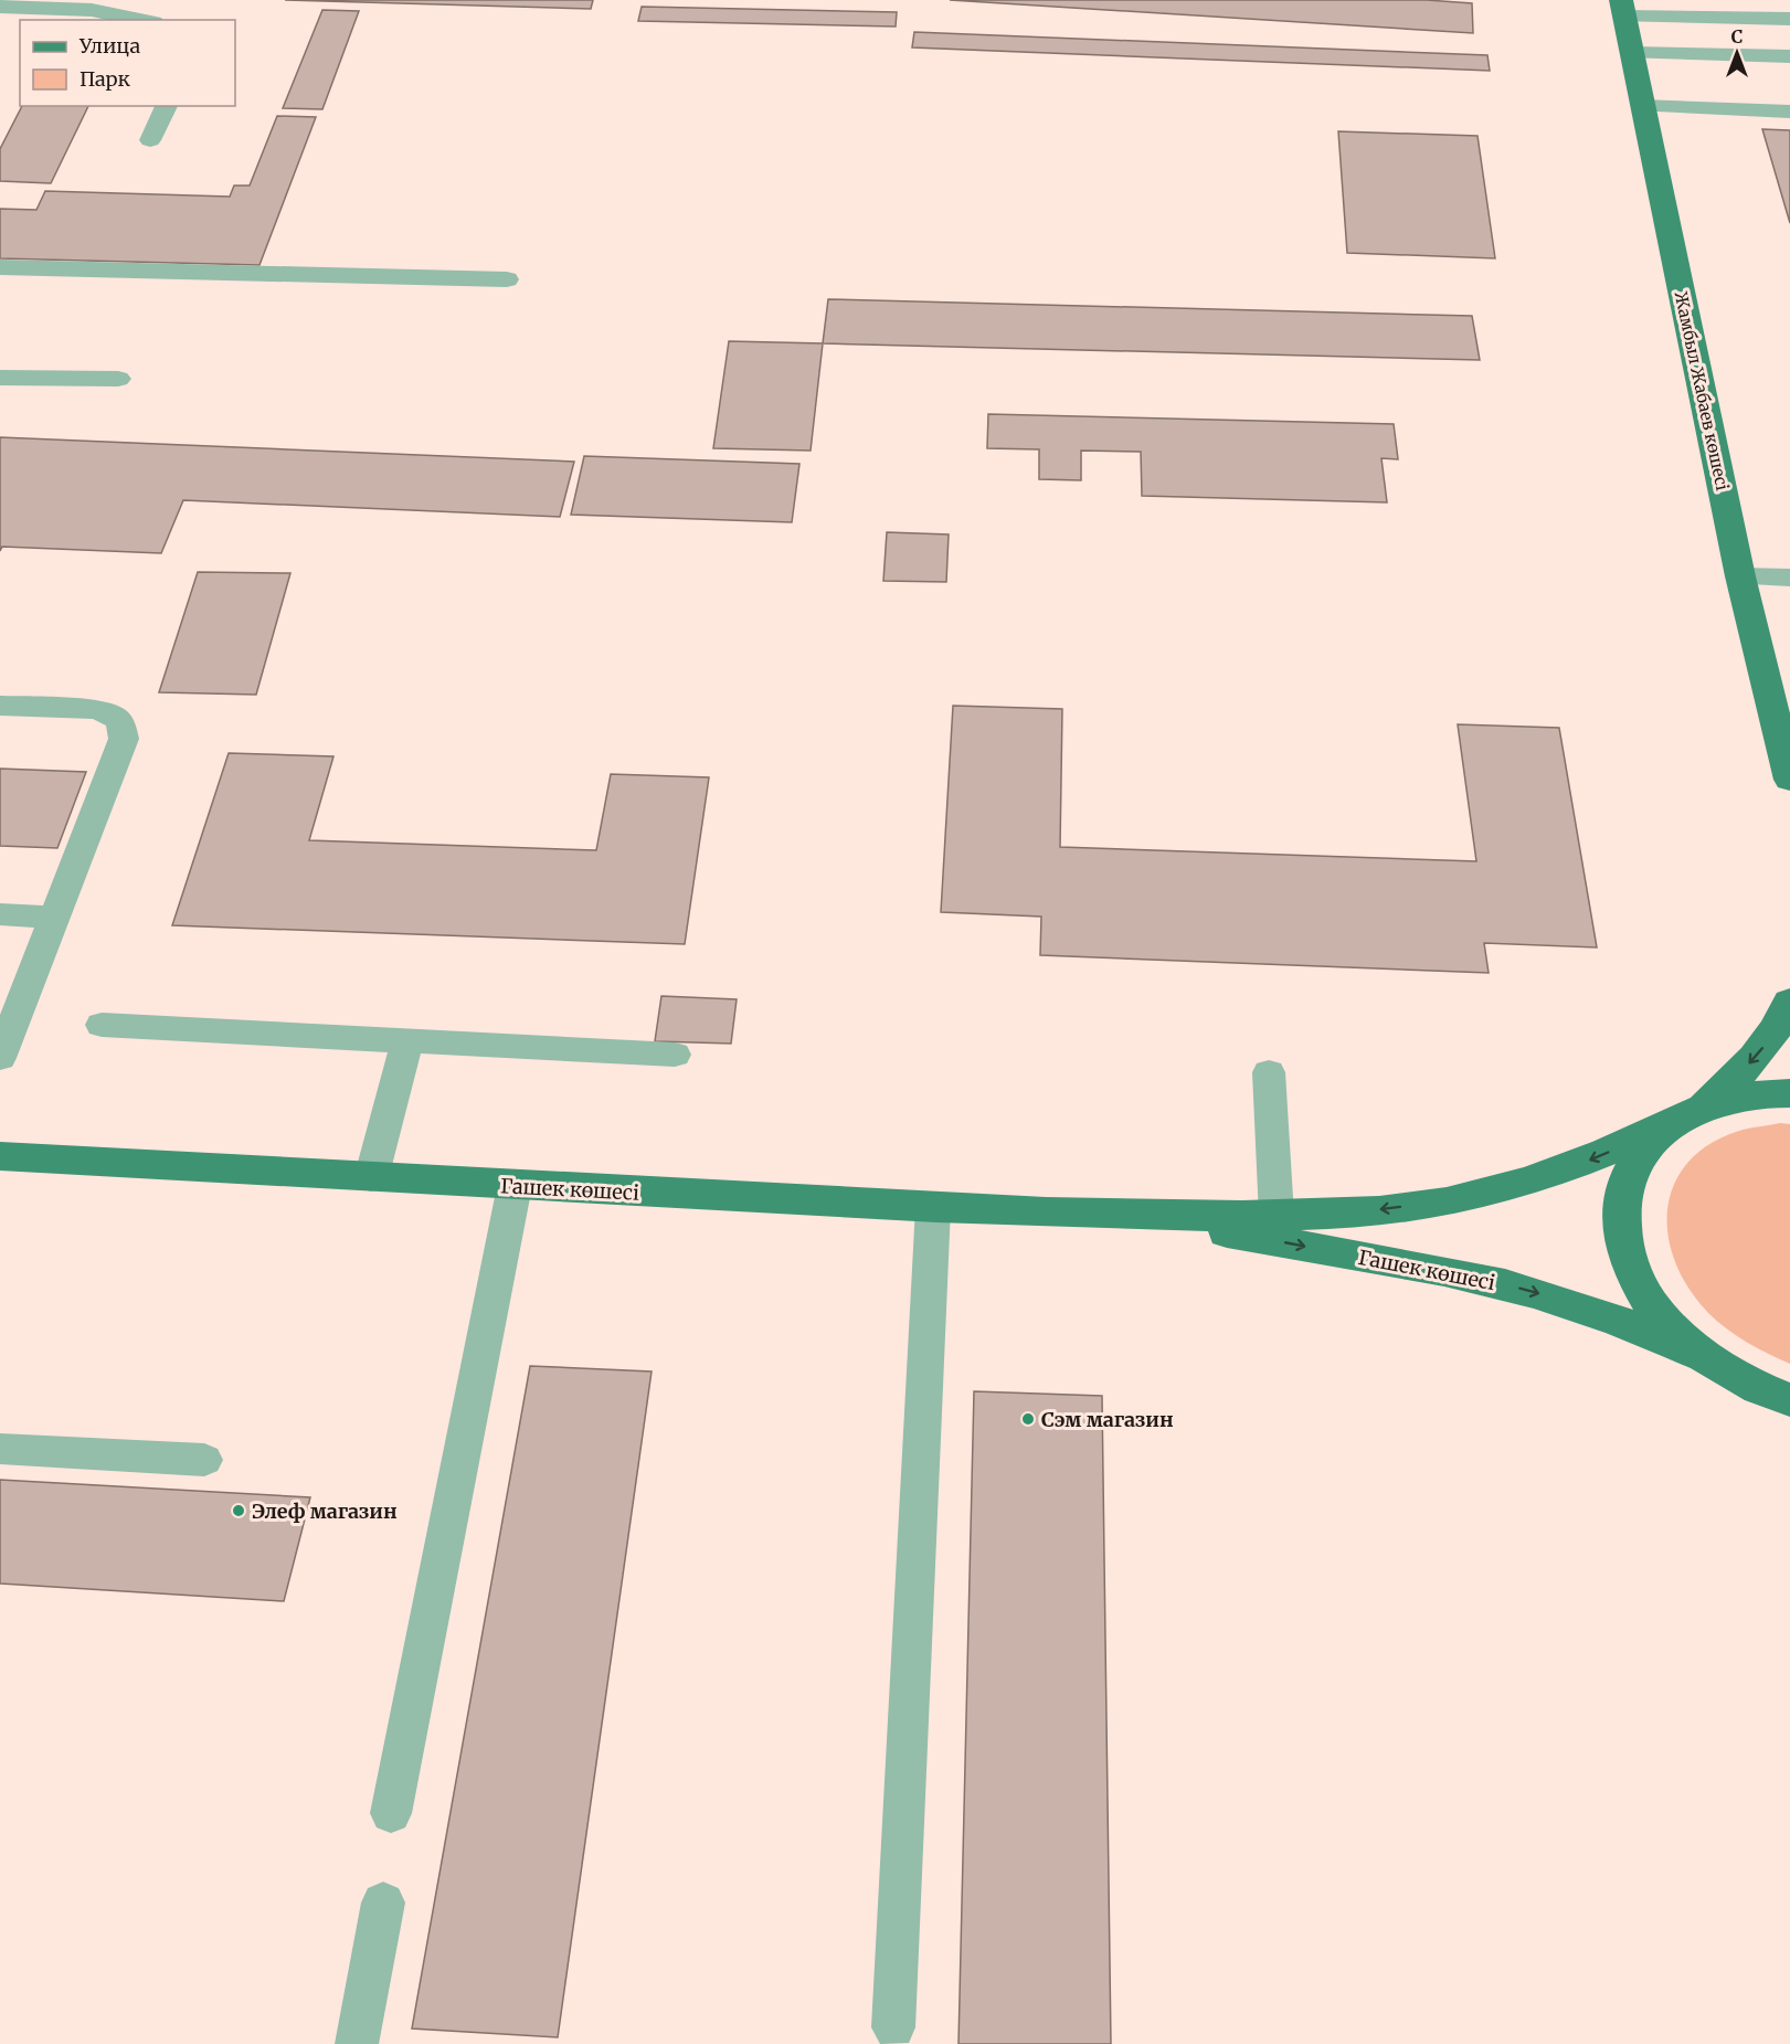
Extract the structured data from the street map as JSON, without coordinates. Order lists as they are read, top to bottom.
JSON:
{
  "streets": {
    "main road": ["Жамбыл Жабаев көшесі", "Гашек көшесі"]
  },
  "places": ["Сэм магазин", "Элеф магазин"],
  "legend": ["Улица", "Парк"],
  "north": "top"
}
